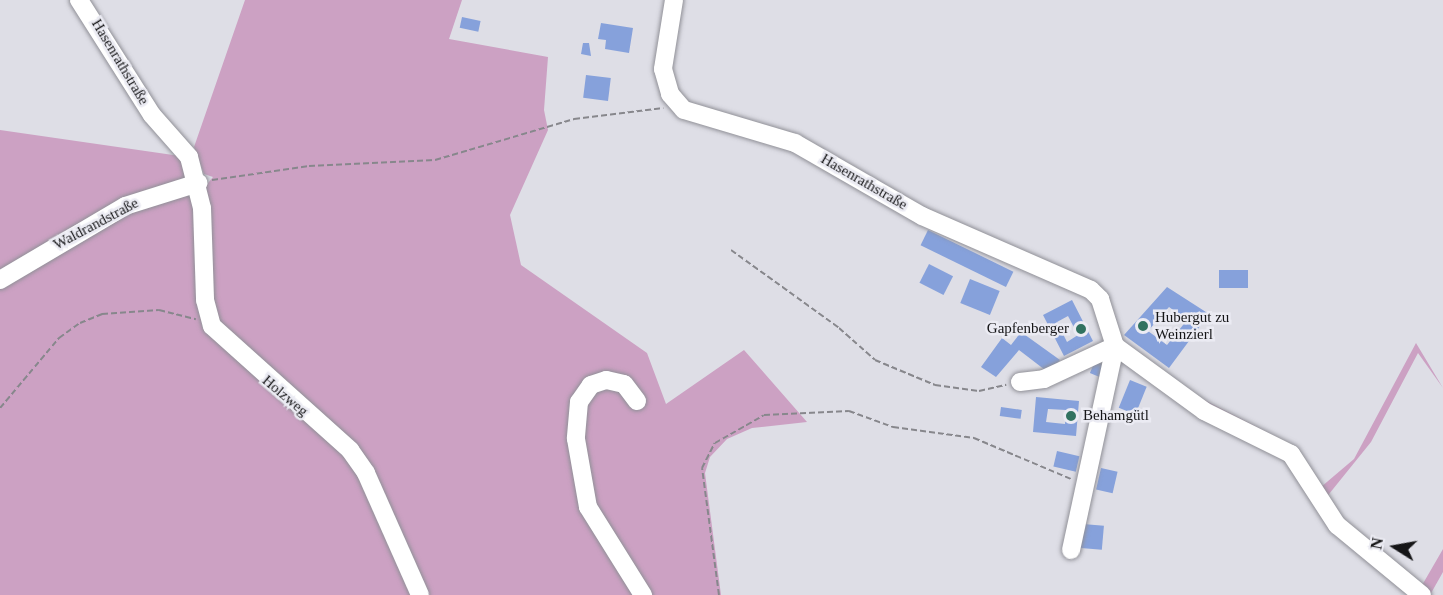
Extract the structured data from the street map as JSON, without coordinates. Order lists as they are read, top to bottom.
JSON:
{
  "streets": {
    "street": ["Hasenrathstraße", "Waldrandstraße", "Holzweg"]
  },
  "crossings": [
    ["Hasenrathstraße", "Waldrandstraße"]
  ],
  "places": ["Hubergut zu Weinzierl", "Gapfenberger", "Behamgütl"],
  "north": "left"
}
